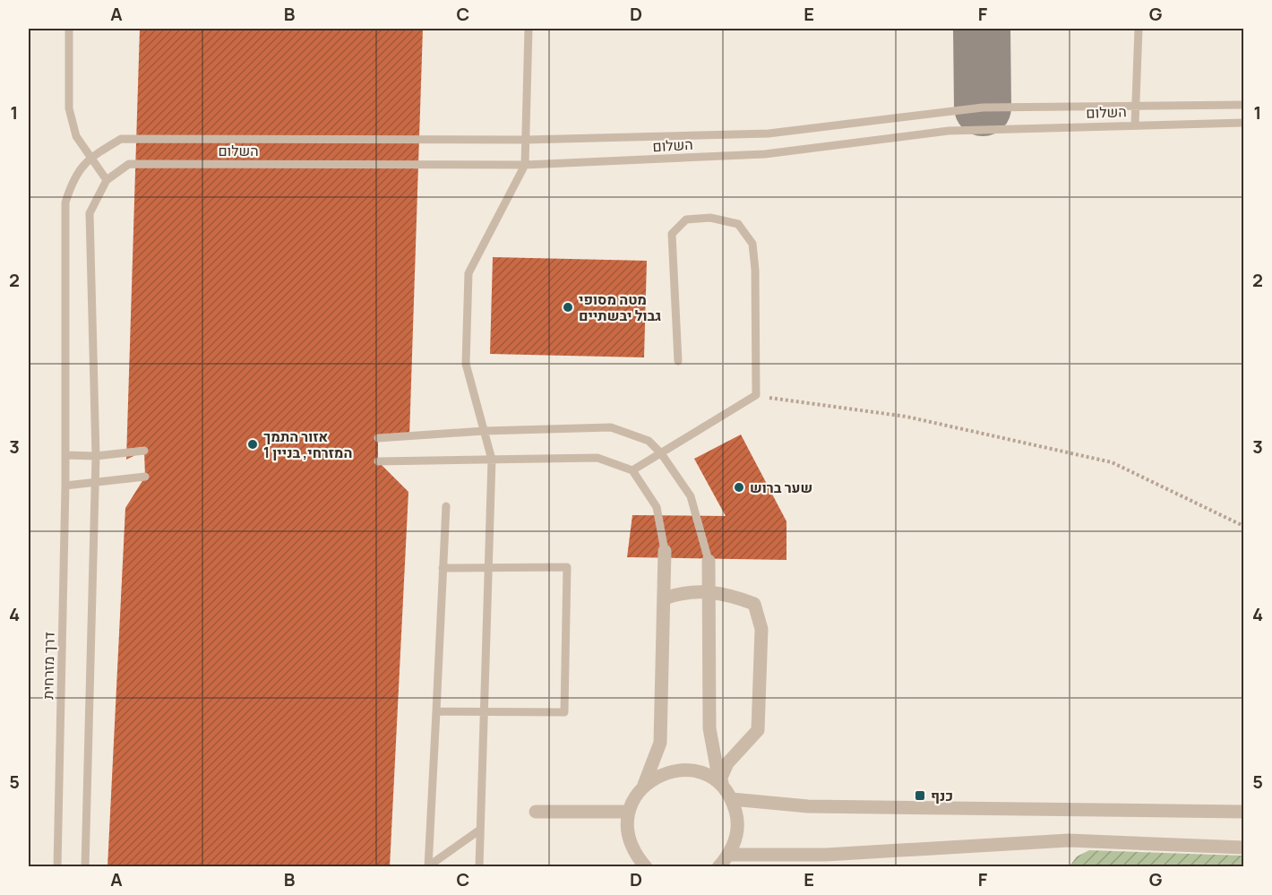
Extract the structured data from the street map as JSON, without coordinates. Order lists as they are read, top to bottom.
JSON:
{
  "streets": {
    "lane": ["השלום", "דרך מזרחית"]
  },
  "places": {
    "other": ["מטה מסופי גבול יבשתיים", "אזור התמך המזרחי, בניין 1", "שער ברוש"],
    "transit": ["כנף"]
  },
  "grid": {
    "columns": [
      "A",
      "B",
      "C",
      "D",
      "E",
      "F",
      "G"
    ],
    "rows": [
      "1",
      "2",
      "3",
      "4",
      "5"
    ]
  }
}
